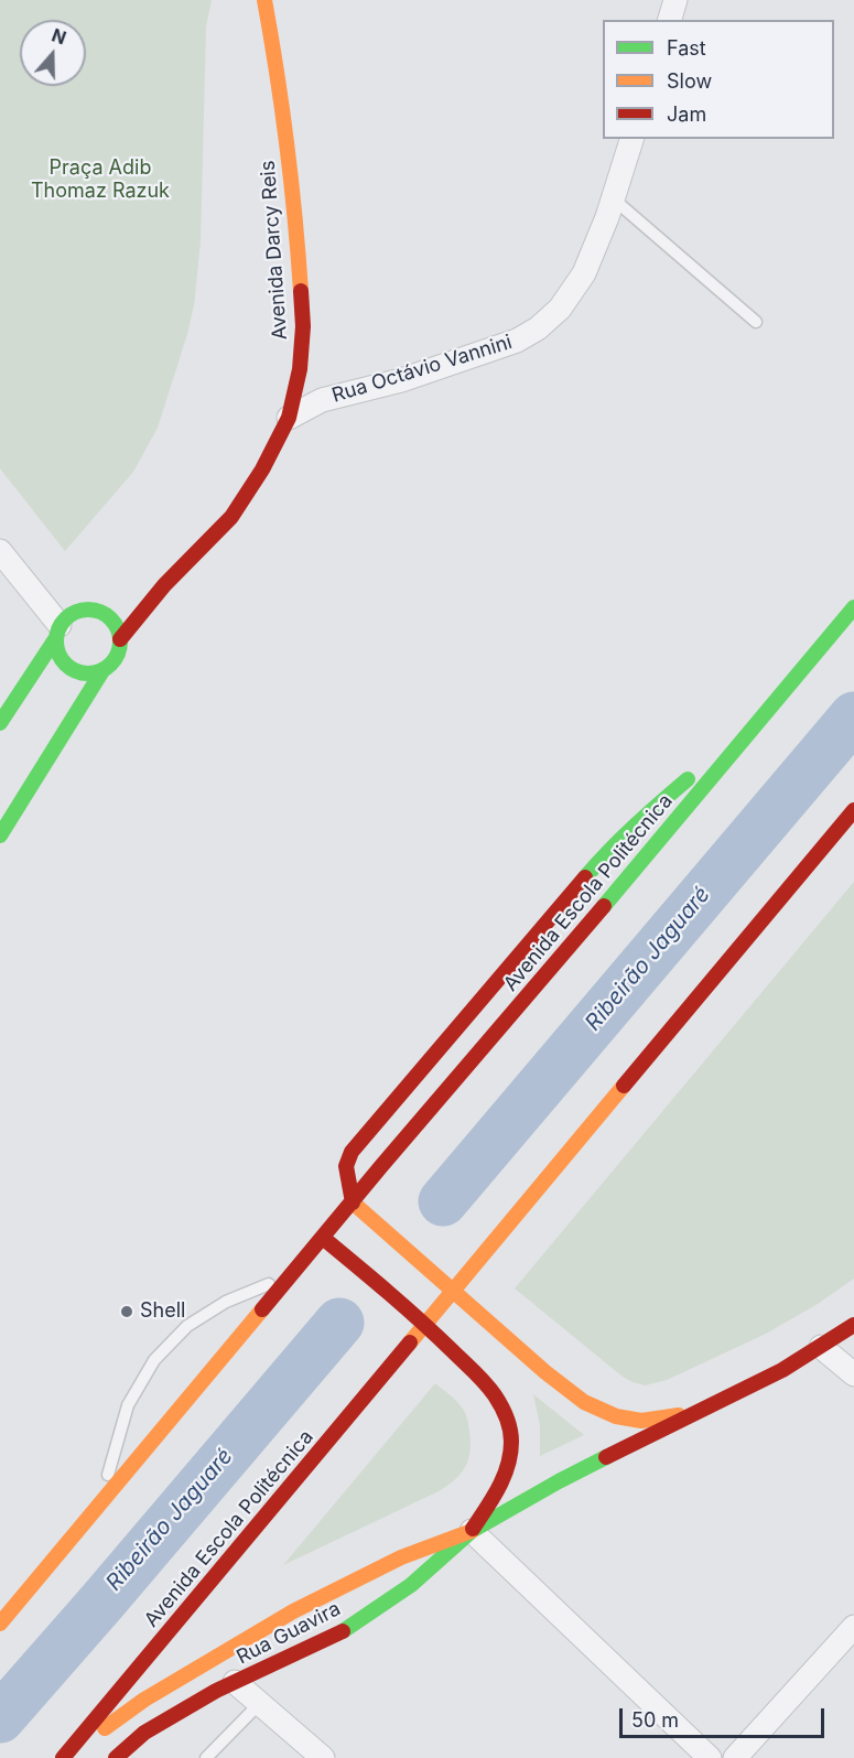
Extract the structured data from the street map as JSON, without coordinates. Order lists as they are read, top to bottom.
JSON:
{
  "streets": {
    "main road": ["Avenida Darcy Reis", "Avenida Escola Politécnica", "Rua Guavira"],
    "street": ["Rua Octávio Vannini"]
  },
  "crossings": [
    ["Avenida Darcy Reis", "Rua Octávio Vannini"]
  ],
  "water": ["Ribeirão Jaguaré"],
  "parks": ["Praça Adib Thomaz Razuk"],
  "places": ["Shell"],
  "legend": ["Fast", "Slow", "Jam"],
  "scale_bar": "50 m",
  "north": "top"
}
